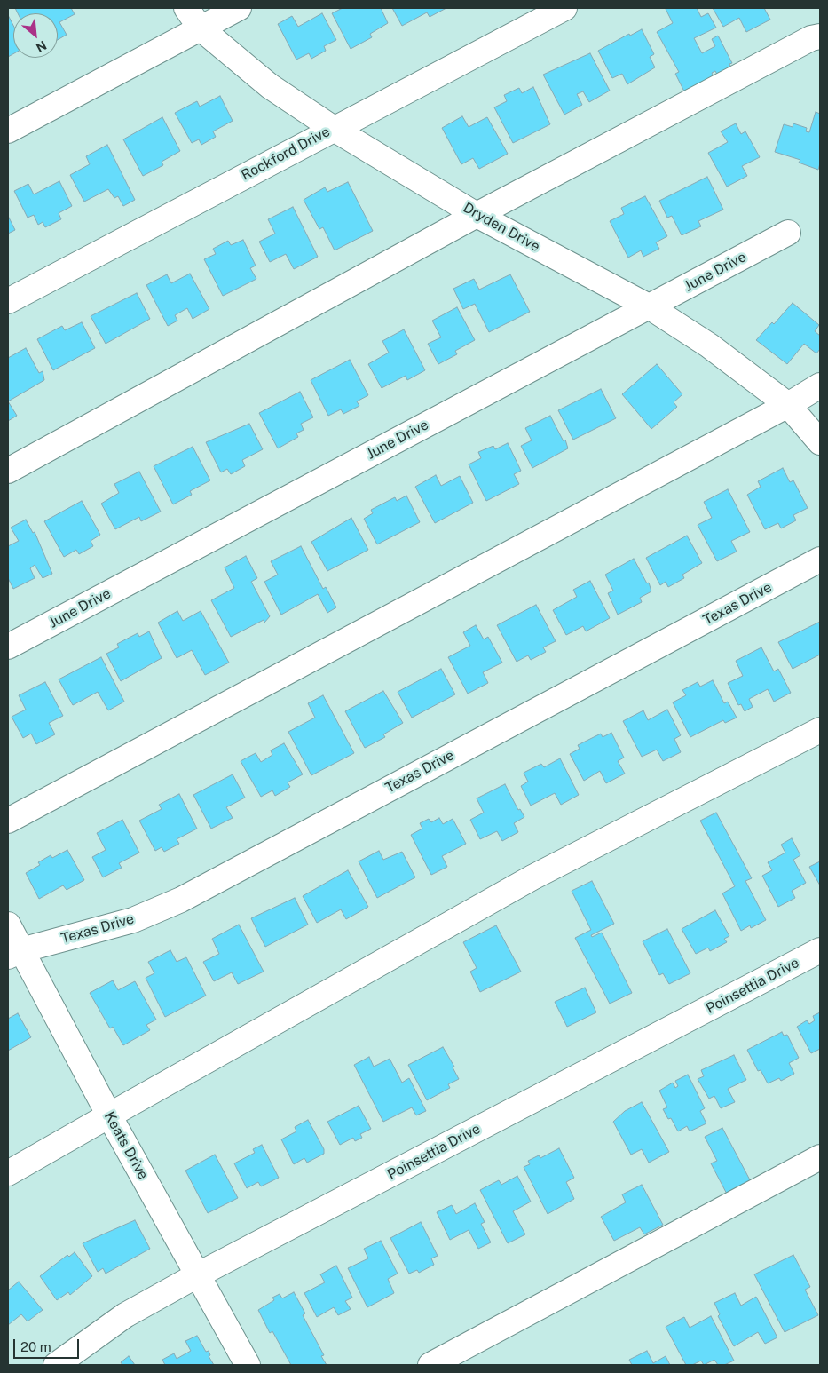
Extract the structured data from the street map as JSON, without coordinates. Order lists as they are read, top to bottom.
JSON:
{
  "streets": {
    "street": [
      "Rockford Drive",
      "Dryden Drive",
      "June Drive",
      "Texas Drive",
      "Poinsettia Drive",
      "Keats Drive"
    ]
  },
  "crossings": [
    ["Rockford Drive", "Dryden Drive"],
    ["Dryden Drive", "June Drive"],
    ["Texas Drive", "Keats Drive"],
    ["Poinsettia Drive", "Keats Drive"]
  ],
  "scale_bar": "20 m",
  "north": "bottom right"
}
